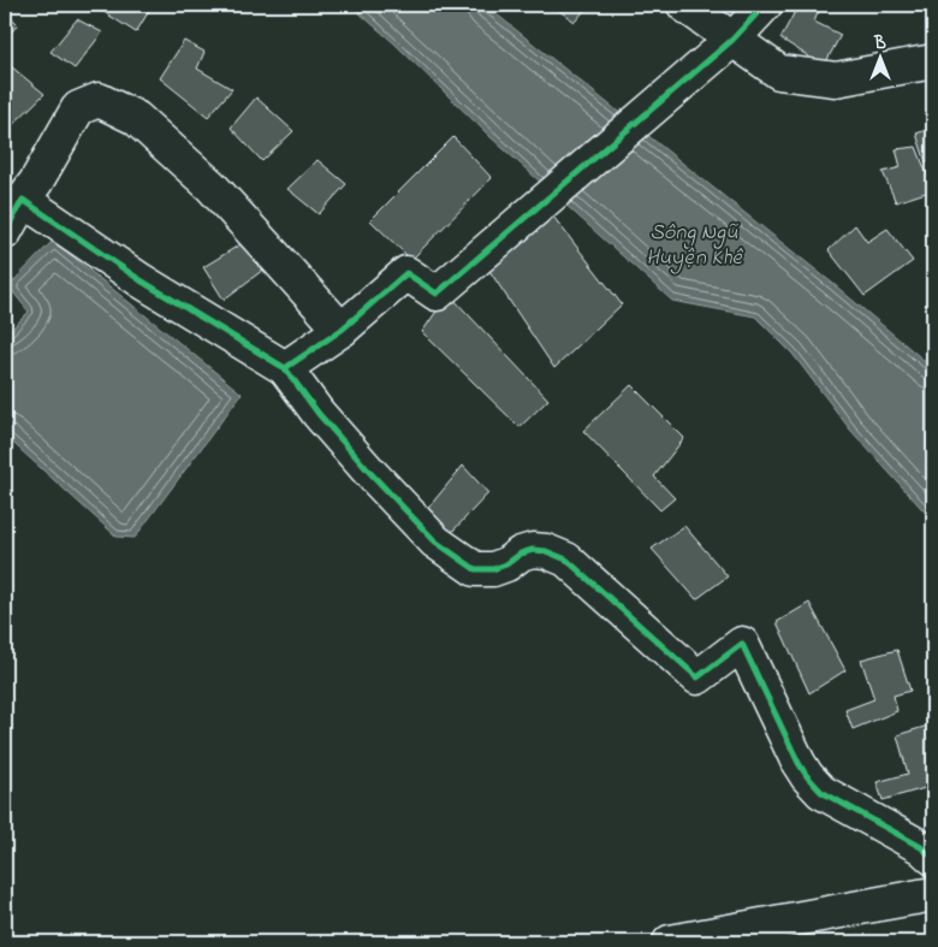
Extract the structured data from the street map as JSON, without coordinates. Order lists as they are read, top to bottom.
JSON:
{
  "water": ["Sông Ngũ Huyện Khê"],
  "north": "top"
}
